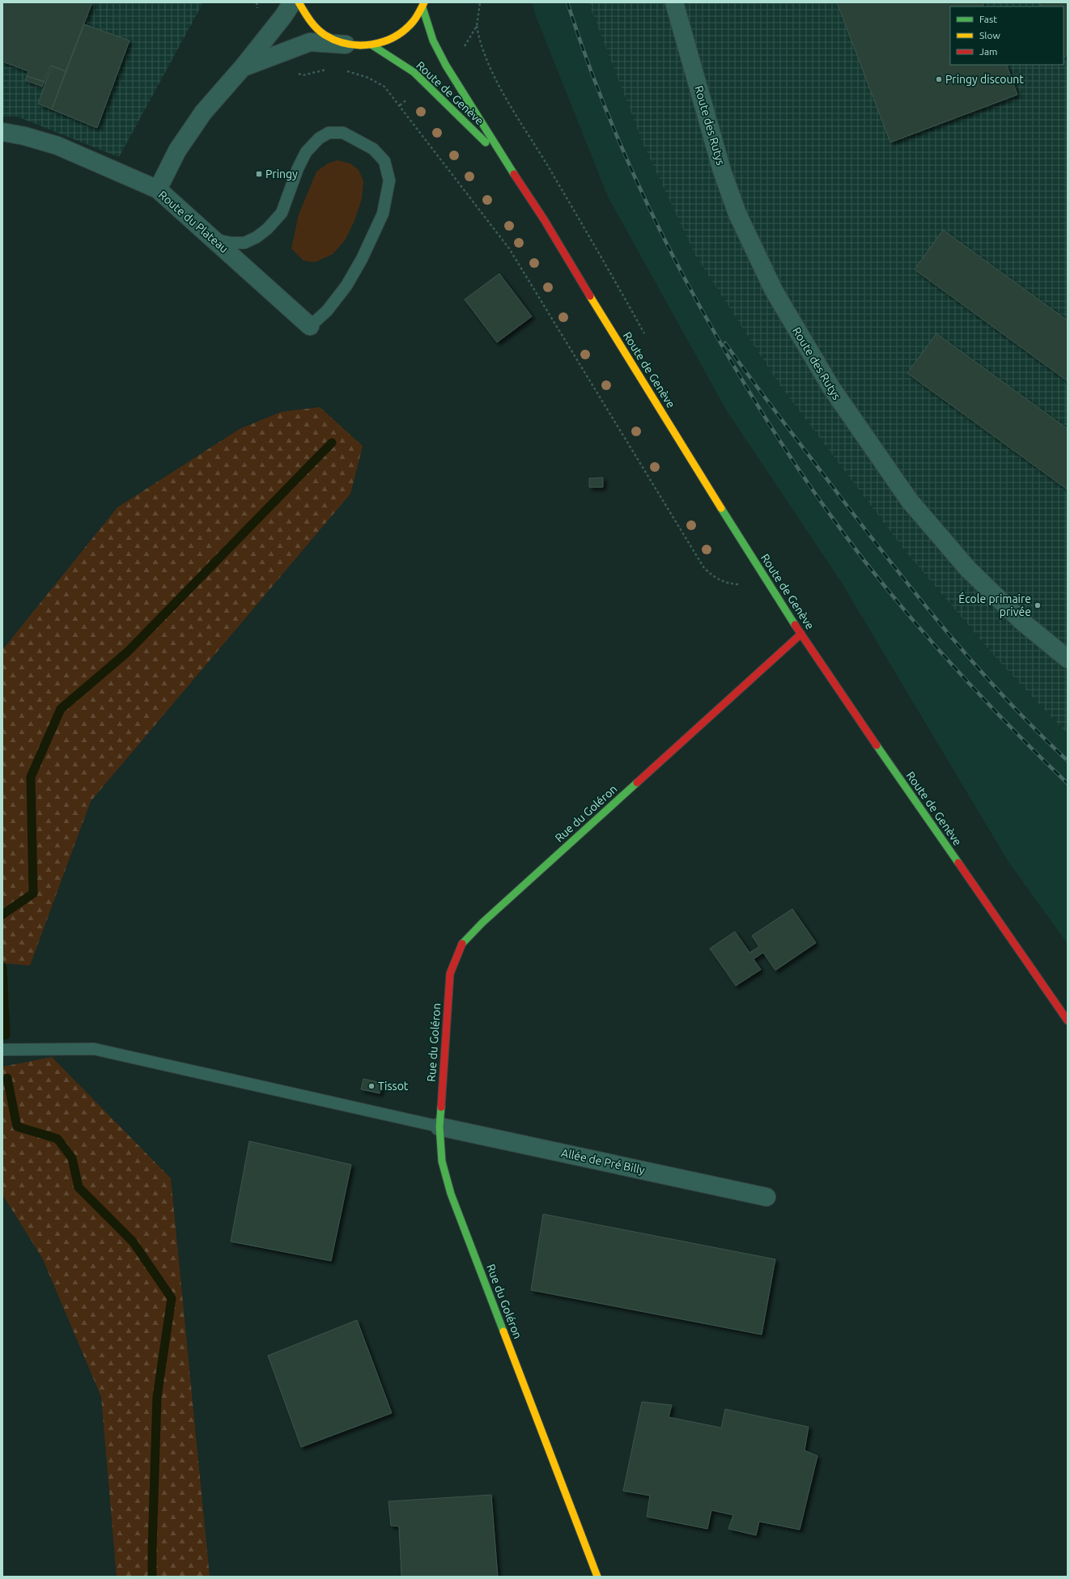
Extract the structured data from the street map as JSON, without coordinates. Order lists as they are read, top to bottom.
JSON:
{
  "streets": {
    "main road": ["Route de Genève", "Rue du Goléron"],
    "street": ["Route des Rutys", "Route du Plateau", "Allée de Pré Billy"]
  },
  "crossings": [
    ["Route de Genève", "Rue du Goléron"],
    ["Rue du Goléron", "Allée de Pré Billy"]
  ],
  "places": {
    "other": ["Pringy discount", "École primaire privée", "Tissot"],
    "transit": ["Pringy"]
  },
  "legend": ["Fast", "Slow", "Jam"]
}
